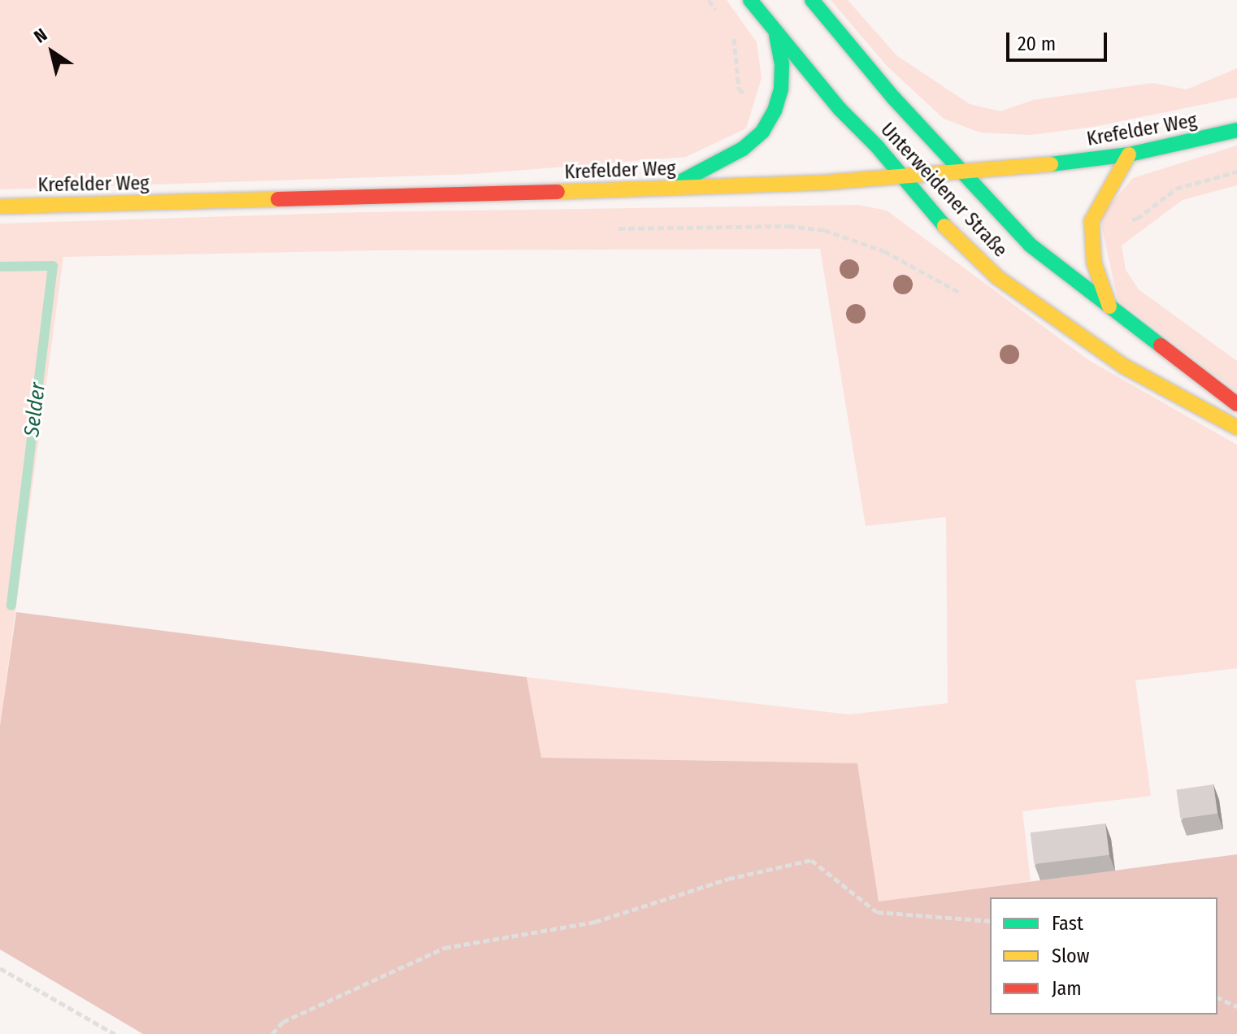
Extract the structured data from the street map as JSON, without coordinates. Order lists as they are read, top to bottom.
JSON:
{
  "streets": {
    "street": ["Krefelder Weg", "Unterweidener Straße"]
  },
  "crossings": [
    ["Krefelder Weg", "Unterweidener Straße"]
  ],
  "water": ["Selder"],
  "legend": ["Fast", "Slow", "Jam"],
  "scale_bar": "20 m",
  "north": "top left"
}
